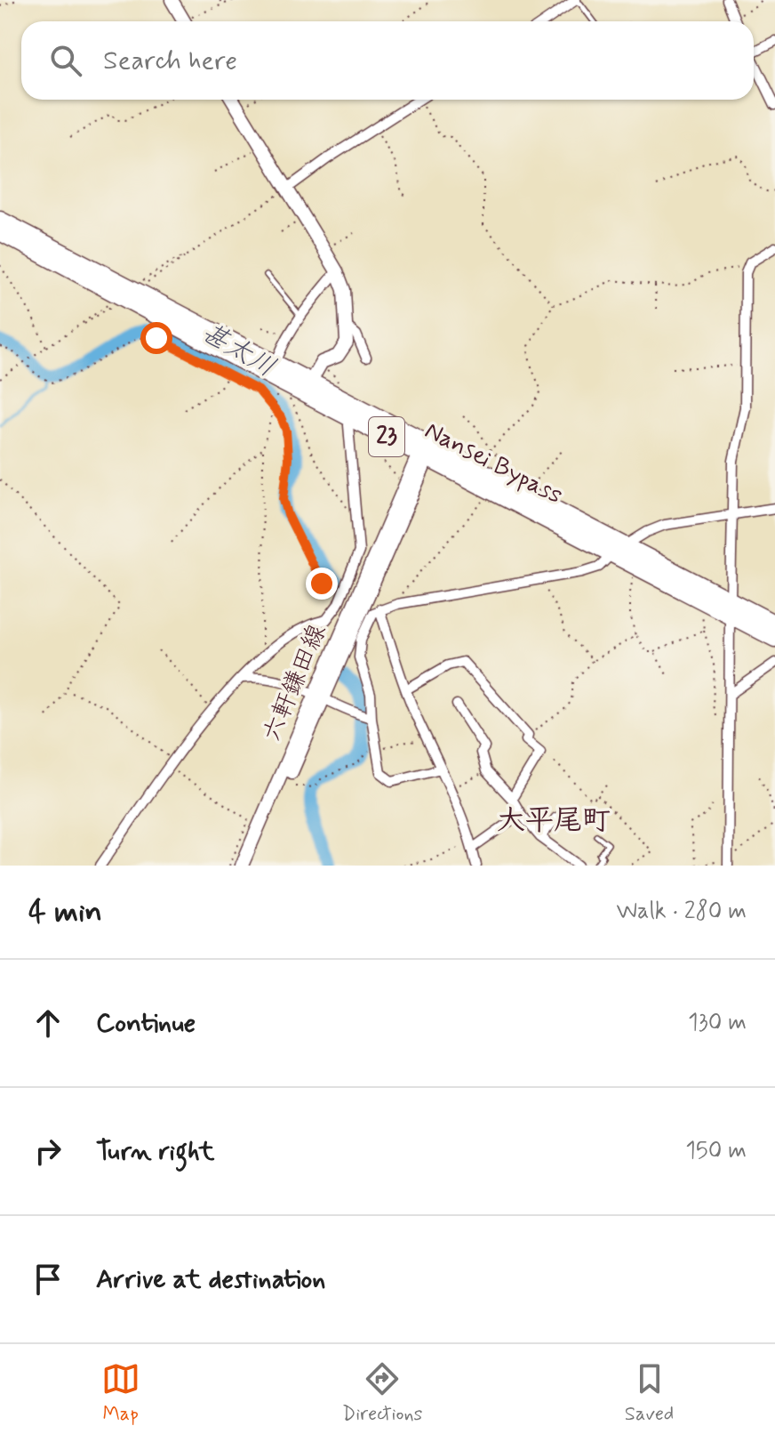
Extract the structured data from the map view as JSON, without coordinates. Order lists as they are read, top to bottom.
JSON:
{
  "streets": {
    "highway": ["23", "Nansei Bypass"],
    "main road": ["六軒鎌田線"]
  },
  "crossings": [
    ["Nansei Bypass", "六軒鎌田線"]
  ],
  "districts": ["大平尾町"],
  "water": ["甚太川"],
  "page": {
    "search": "Search here",
    "heading": ["4 min", "Walk · 280 m"],
    "list": [
      ["Continue", "130 m"],
      ["Turn right", "150 m"],
      "Arrive at destination"
    ],
    "nav": ["Map", "Directions", "Saved"]
  }
}
